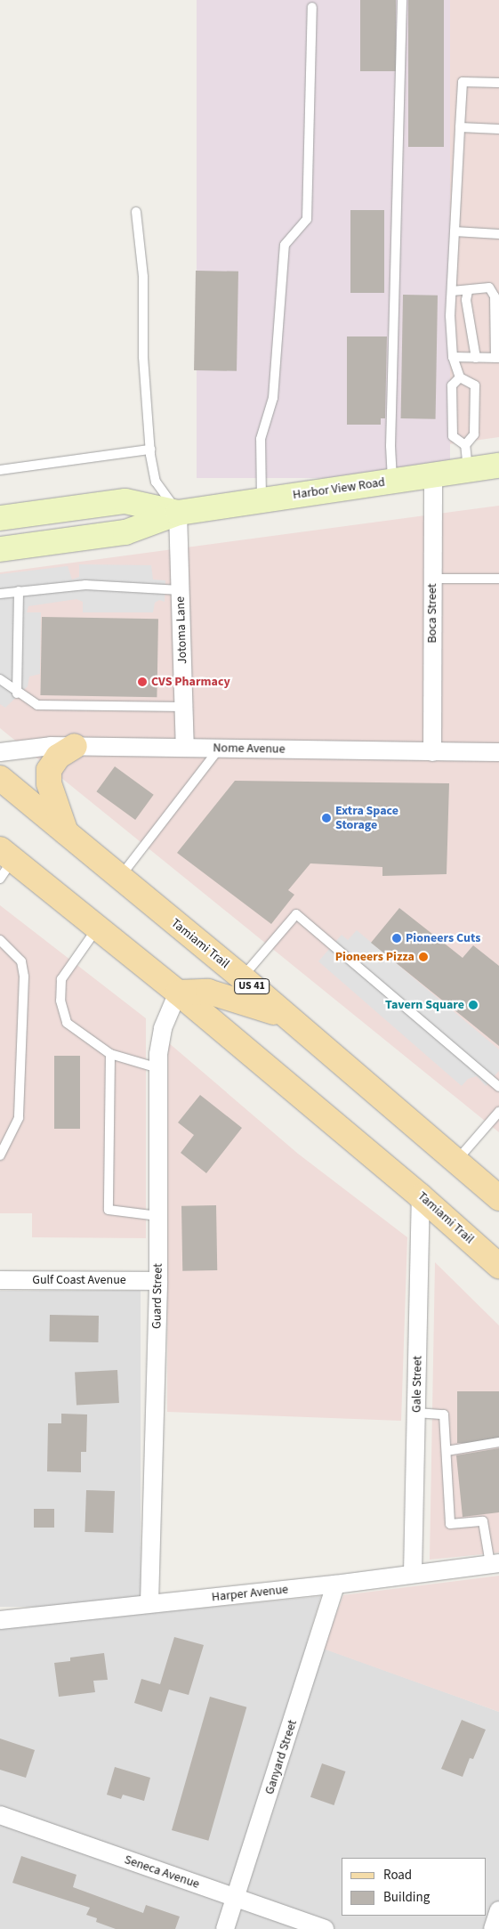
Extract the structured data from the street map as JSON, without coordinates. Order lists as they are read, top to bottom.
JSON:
{
  "streets": {
    "main road": ["Harbor View Road", "Tamiami Trail", "US 41"],
    "street": [
      "Boca Street",
      "Jotoma Lane",
      "Nome Avenue",
      "Gulf Coast Avenue",
      "Guard Street",
      "Gale Street",
      "Harper Avenue",
      "Ganyard Street",
      "Seneca Avenue"
    ]
  },
  "crossings": [
    ["Harbor View Road", "Boca Street"],
    ["Harbor View Road", "Jotoma Lane"],
    ["Boca Street", "Nome Avenue"],
    ["Jotoma Lane", "Nome Avenue"],
    ["Tamiami Trail", "Guard Street"],
    ["Tamiami Trail", "Gale Street"],
    ["Gulf Coast Avenue", "Guard Street"],
    ["Guard Street", "Harper Avenue"],
    ["Gale Street", "Harper Avenue"],
    ["Harper Avenue", "Ganyard Street"],
    ["Ganyard Street", "Seneca Avenue"]
  ],
  "places": [
    "CVS Pharmacy",
    "Extra Space Storage",
    "Pioneers Cuts",
    "Pioneers Pizza",
    "Tavern Square"
  ],
  "legend": ["Road", "Building"]
}
